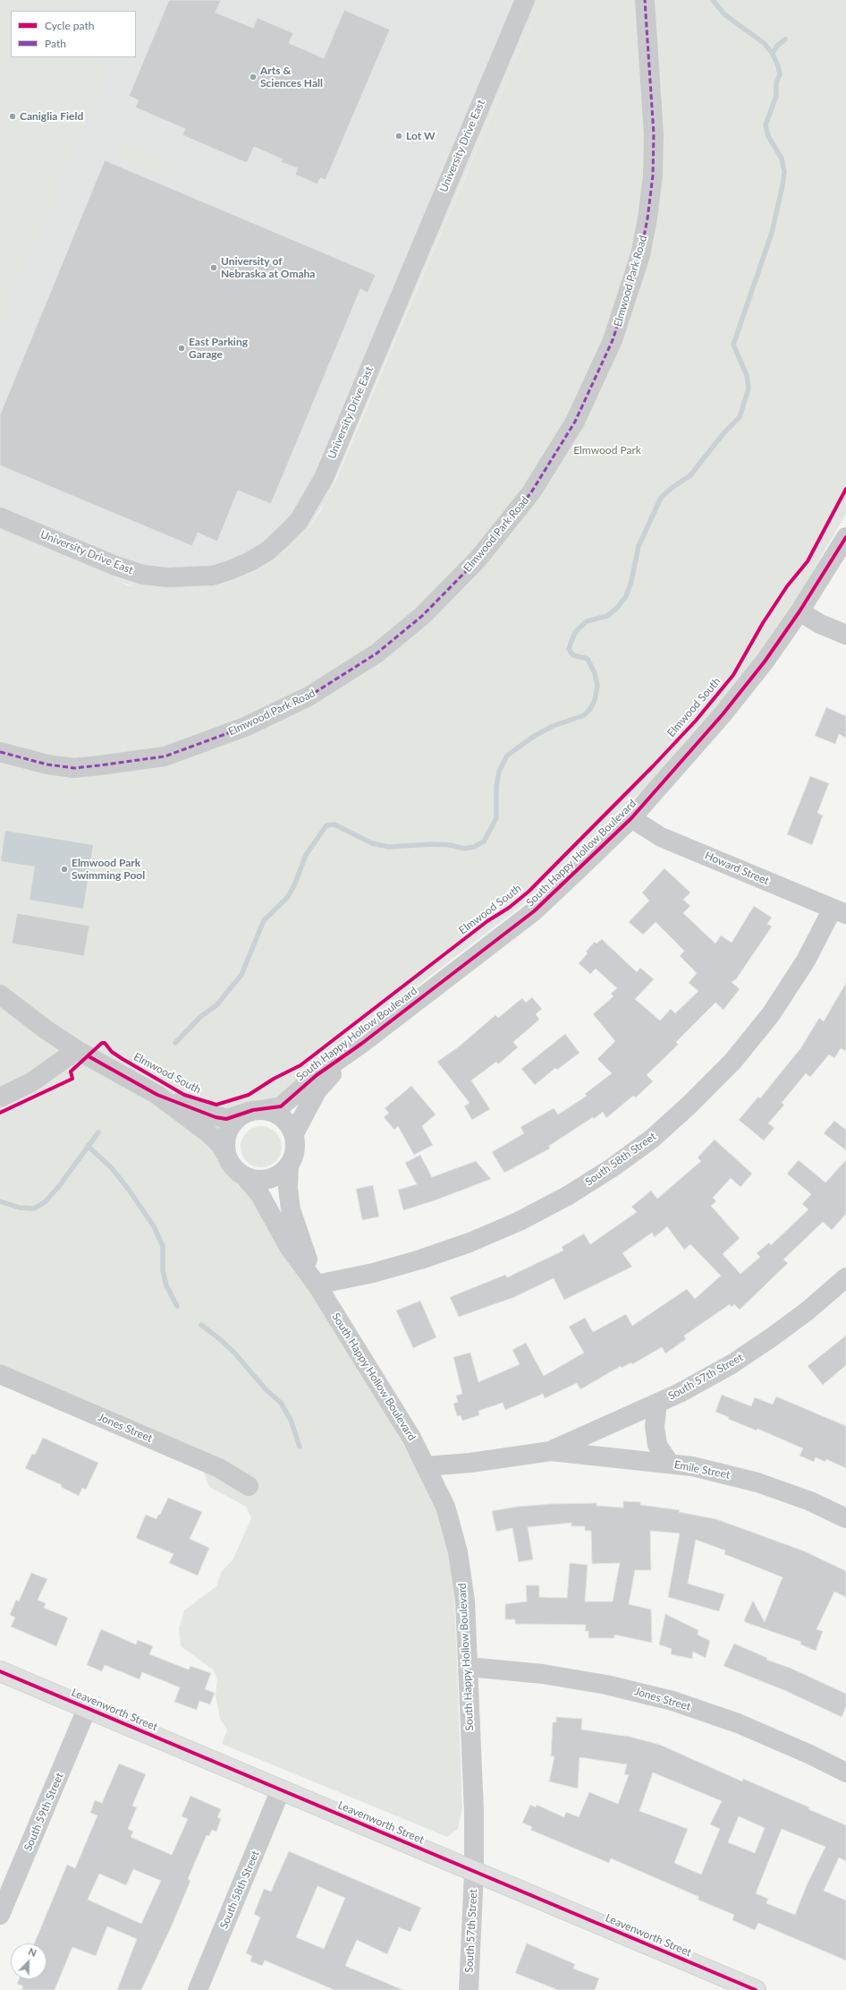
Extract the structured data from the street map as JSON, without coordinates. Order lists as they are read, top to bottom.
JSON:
{
  "streets": {
    "main road": ["Leavenworth Street"],
    "street": [
      "University Drive East",
      "Elmwood Park Road",
      "South Happy Hollow Boulevard",
      "Howard Street",
      "South 58th Street",
      "South 57th Street",
      "Jones Street",
      "Emile Street",
      "South 59th Street"
    ],
    "cycle path": ["Elmwood South"]
  },
  "crossings": [
    ["South Happy Hollow Boulevard", "Howard Street"],
    ["South Happy Hollow Boulevard", "South 58th Street"],
    ["South Happy Hollow Boulevard", "South 57th Street"],
    ["South Happy Hollow Boulevard", "Jones Street"],
    ["South Happy Hollow Boulevard", "Leavenworth Street"],
    ["Howard Street", "South 58th Street"],
    ["South 58th Street", "Leavenworth Street"],
    ["South 57th Street", "Emile Street"],
    ["South 57th Street", "Leavenworth Street"],
    ["Leavenworth Street", "South 59th Street"]
  ],
  "parks": ["Elmwood Park"],
  "places": [
    "Arts & Sciences Hall",
    "Caniglia Field",
    "Lot W",
    "University of Nebraska at Omaha",
    "East Parking Garage",
    "Elmwood Park Swimming Pool"
  ],
  "legend": ["Cycle path", "Path"],
  "north": "top right"
}
